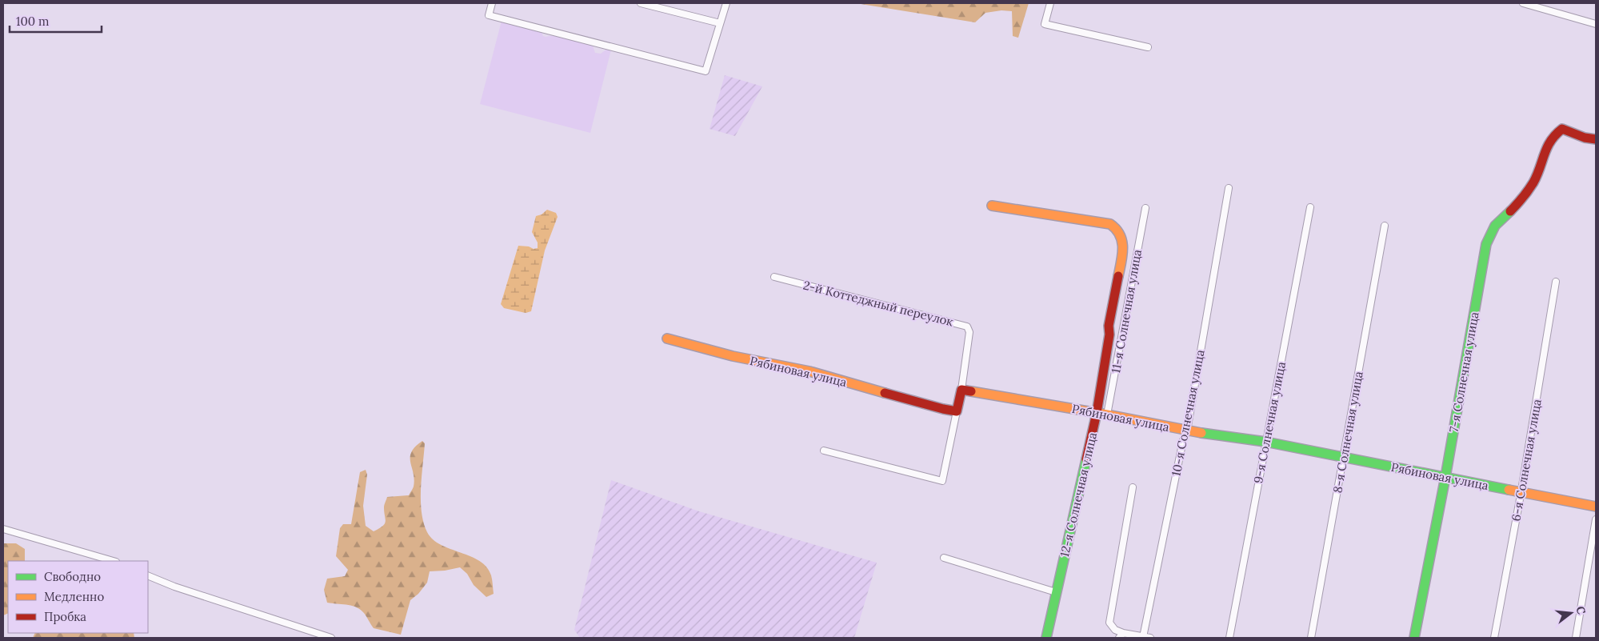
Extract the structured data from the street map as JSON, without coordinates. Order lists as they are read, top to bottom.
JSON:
{
  "streets": {
    "street": [
      "2-й Коттеджный переулок",
      "11-я Солнечная улица",
      "Рябиновая улица",
      "7-я Солнечная улица",
      "10-я Солнечная улица",
      "9-я Солнечная улица",
      "8-я Солнечная улица",
      "6-я Солнечная улица",
      "12-я Солнечная улица"
    ]
  },
  "crossings": [
    ["2-й Коттеджный переулок", "Рябиновая улица"],
    ["11-я Солнечная улица", "Рябиновая улица"],
    ["Рябиновая улица", "7-я Солнечная улица"],
    ["Рябиновая улица", "10-я Солнечная улица"],
    ["Рябиновая улица", "9-я Солнечная улица"],
    ["Рябиновая улица", "8-я Солнечная улица"],
    ["Рябиновая улица", "6-я Солнечная улица"],
    ["Рябиновая улица", "12-я Солнечная улица"]
  ],
  "legend": ["Свободно", "Медленно", "Пробка"],
  "scale_bar": "100 m",
  "north": "right"
}
